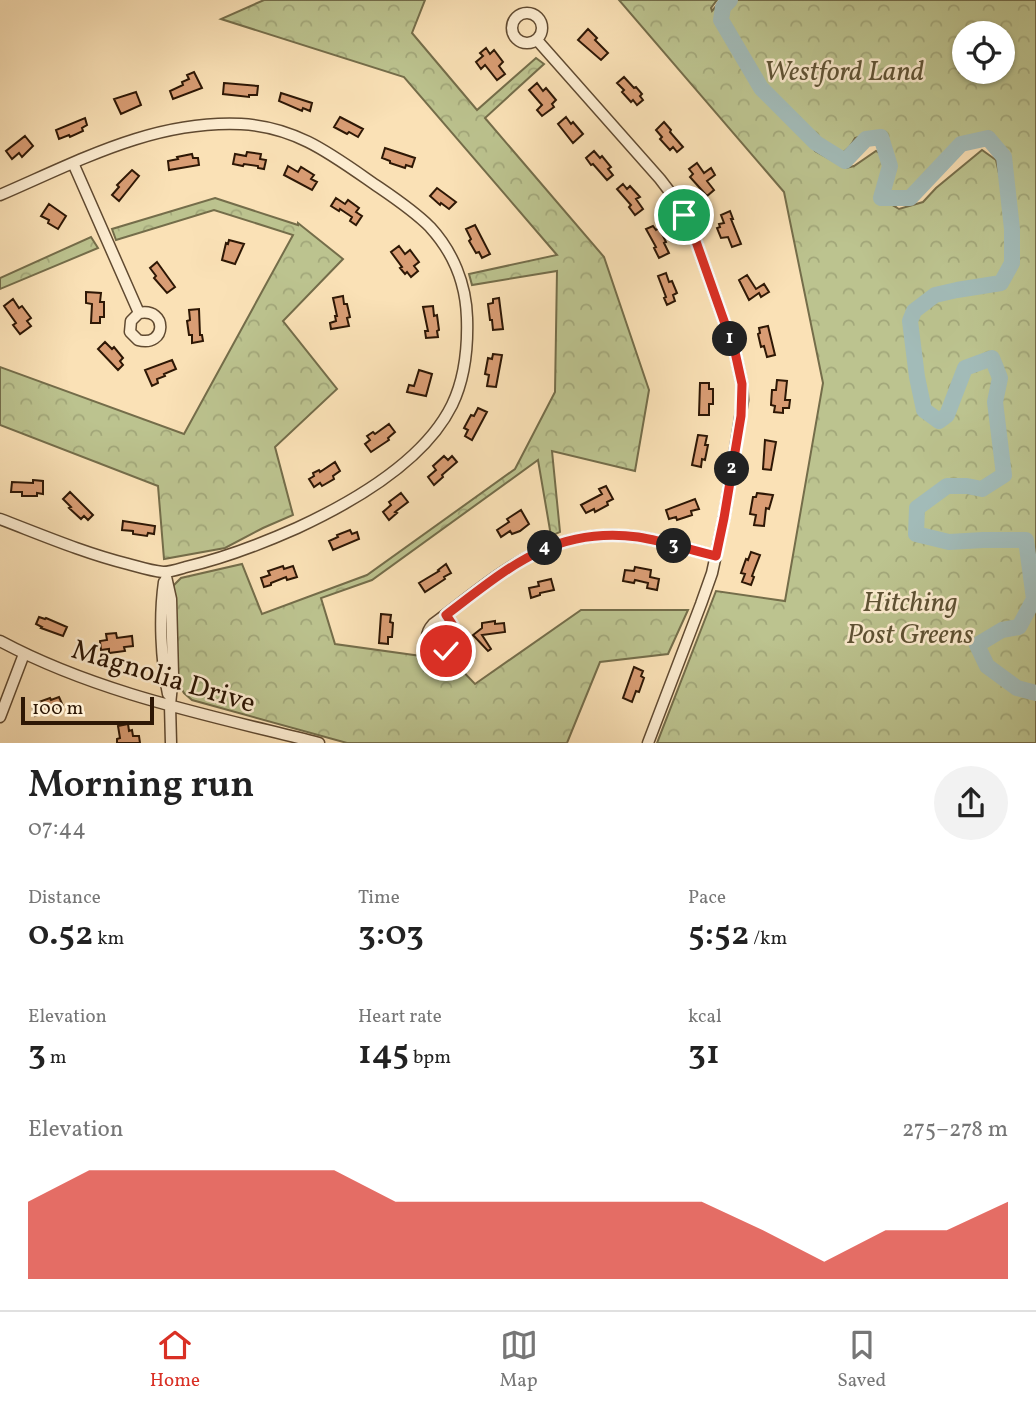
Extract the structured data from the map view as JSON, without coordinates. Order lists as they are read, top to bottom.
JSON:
{
  "streets": {
    "street": ["Magnolia Drive"]
  },
  "parks": ["Westford Land", "Hitching Post Greens"],
  "scale_bar": "100 m",
  "page": {
    "pins": [
      "1",
      "2",
      "3",
      "4"
    ],
    "scale": "100 m",
    "heading": ["Morning run", "07:44"],
    "stats": [
      ["Distance", "0.52 km"],
      ["Time", "3:03"],
      ["Pace", "5:52 /km"],
      ["Elevation", "3 m"],
      ["Heart rate", "145 bpm"],
      ["kcal", "31"]
    ],
    "chart": ["Elevation", "275–278 m"],
    "tabs": ["Home", "Map", "Saved"]
  }
}
